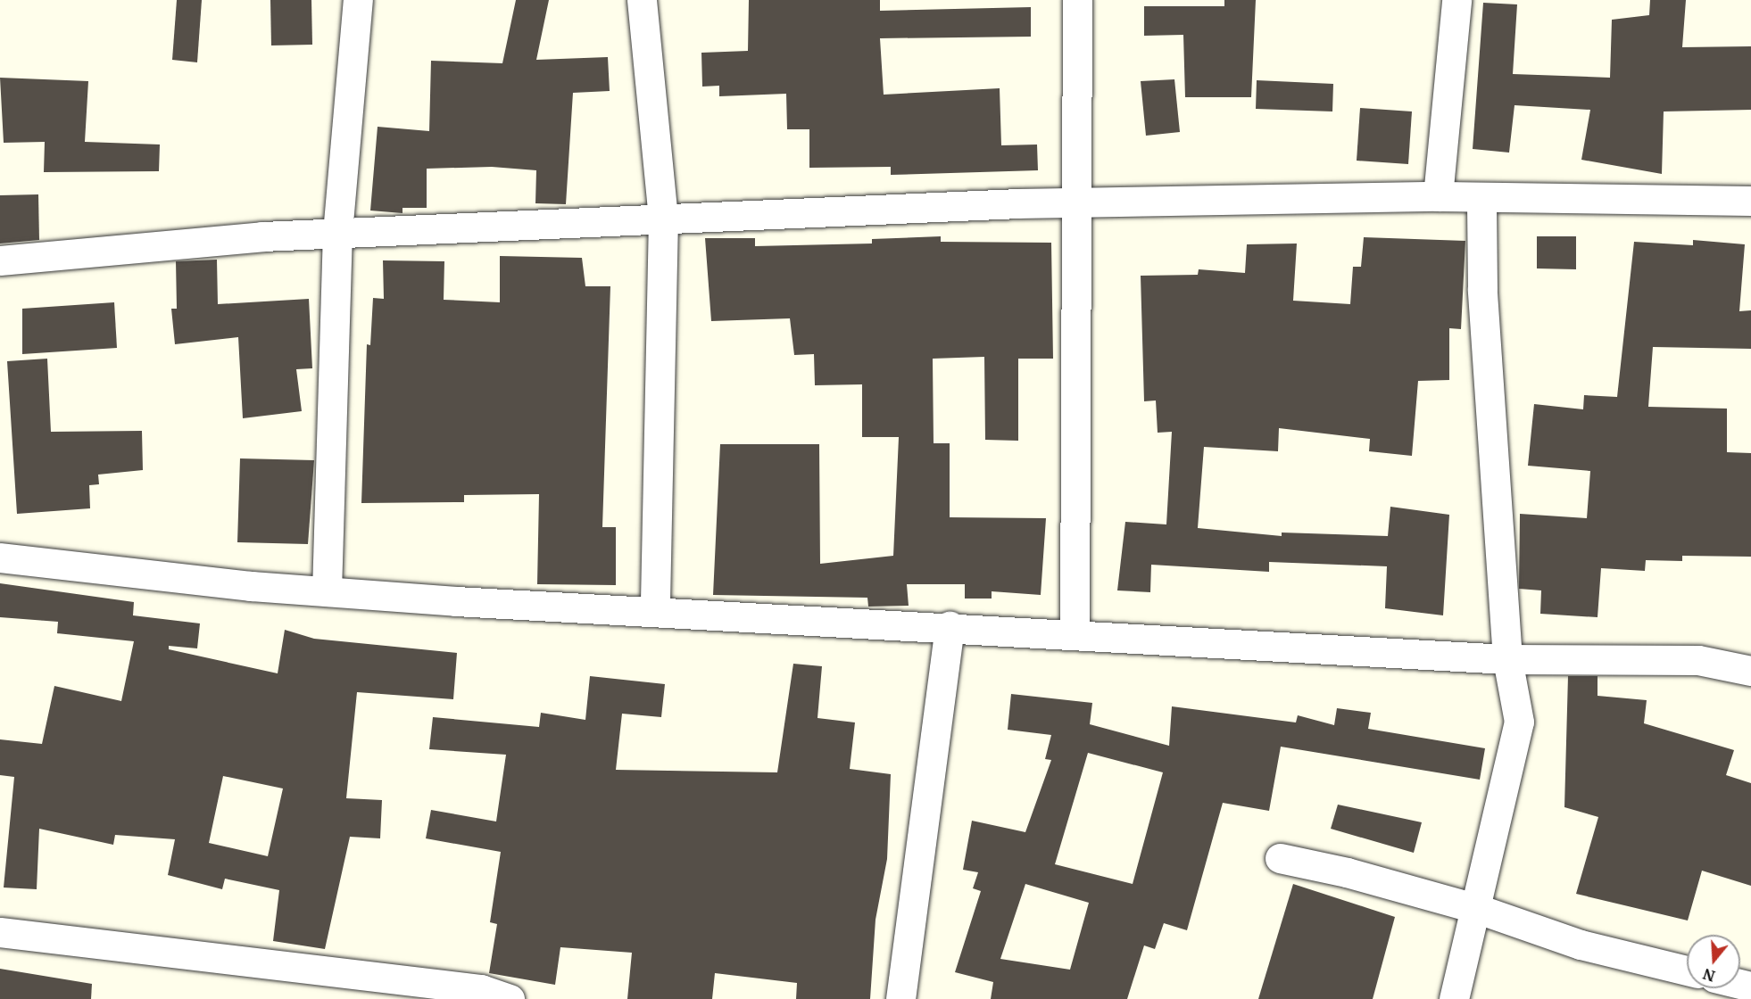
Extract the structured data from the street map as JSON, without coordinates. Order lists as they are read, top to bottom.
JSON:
{
  "north": "bottom"
}
